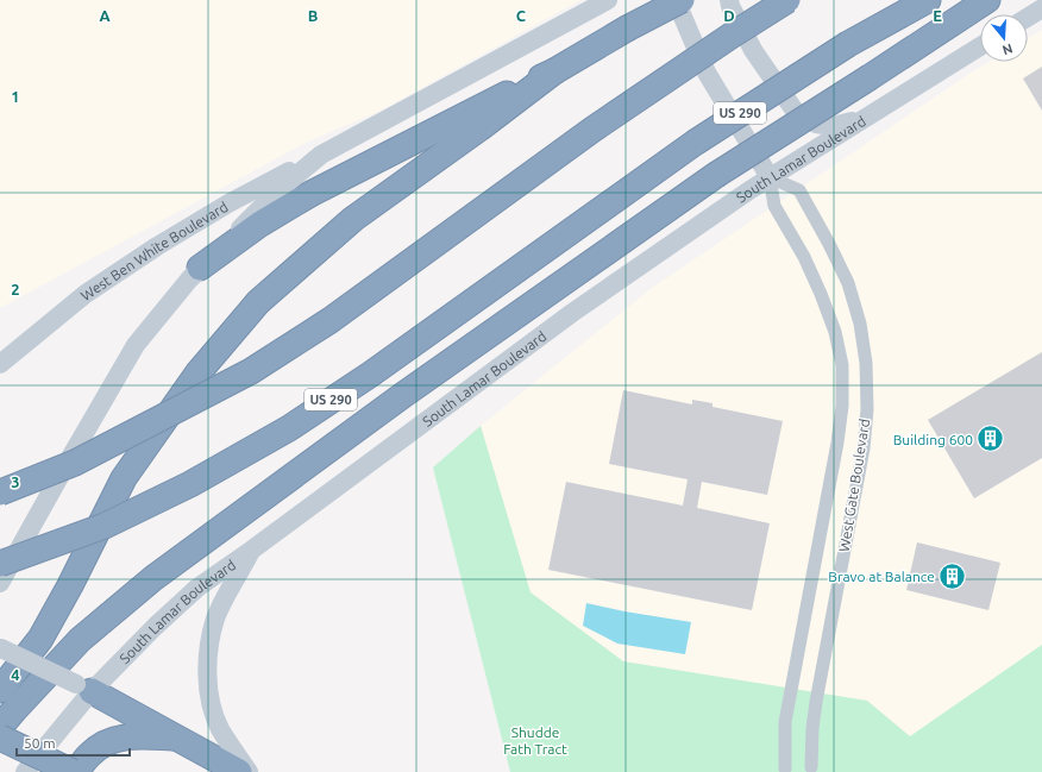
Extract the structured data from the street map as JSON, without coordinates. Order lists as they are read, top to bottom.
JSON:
{
  "streets": {
    "highway": ["US 290"],
    "main road": ["South Lamar Boulevard", "West Ben White Boulevard", "West Gate Boulevard"]
  },
  "crossings": [
    ["South Lamar Boulevard", "West Gate Boulevard"]
  ],
  "parks": ["Shudde Fath Tract"],
  "places": {
    "building": ["Building 600", "Bravo at Balance"]
  },
  "scale_bar": "50 m",
  "north": "bottom",
  "grid": {
    "columns": [
      "A",
      "B",
      "C",
      "D",
      "E"
    ],
    "rows": [
      "1",
      "2",
      "3",
      "4"
    ]
  }
}
